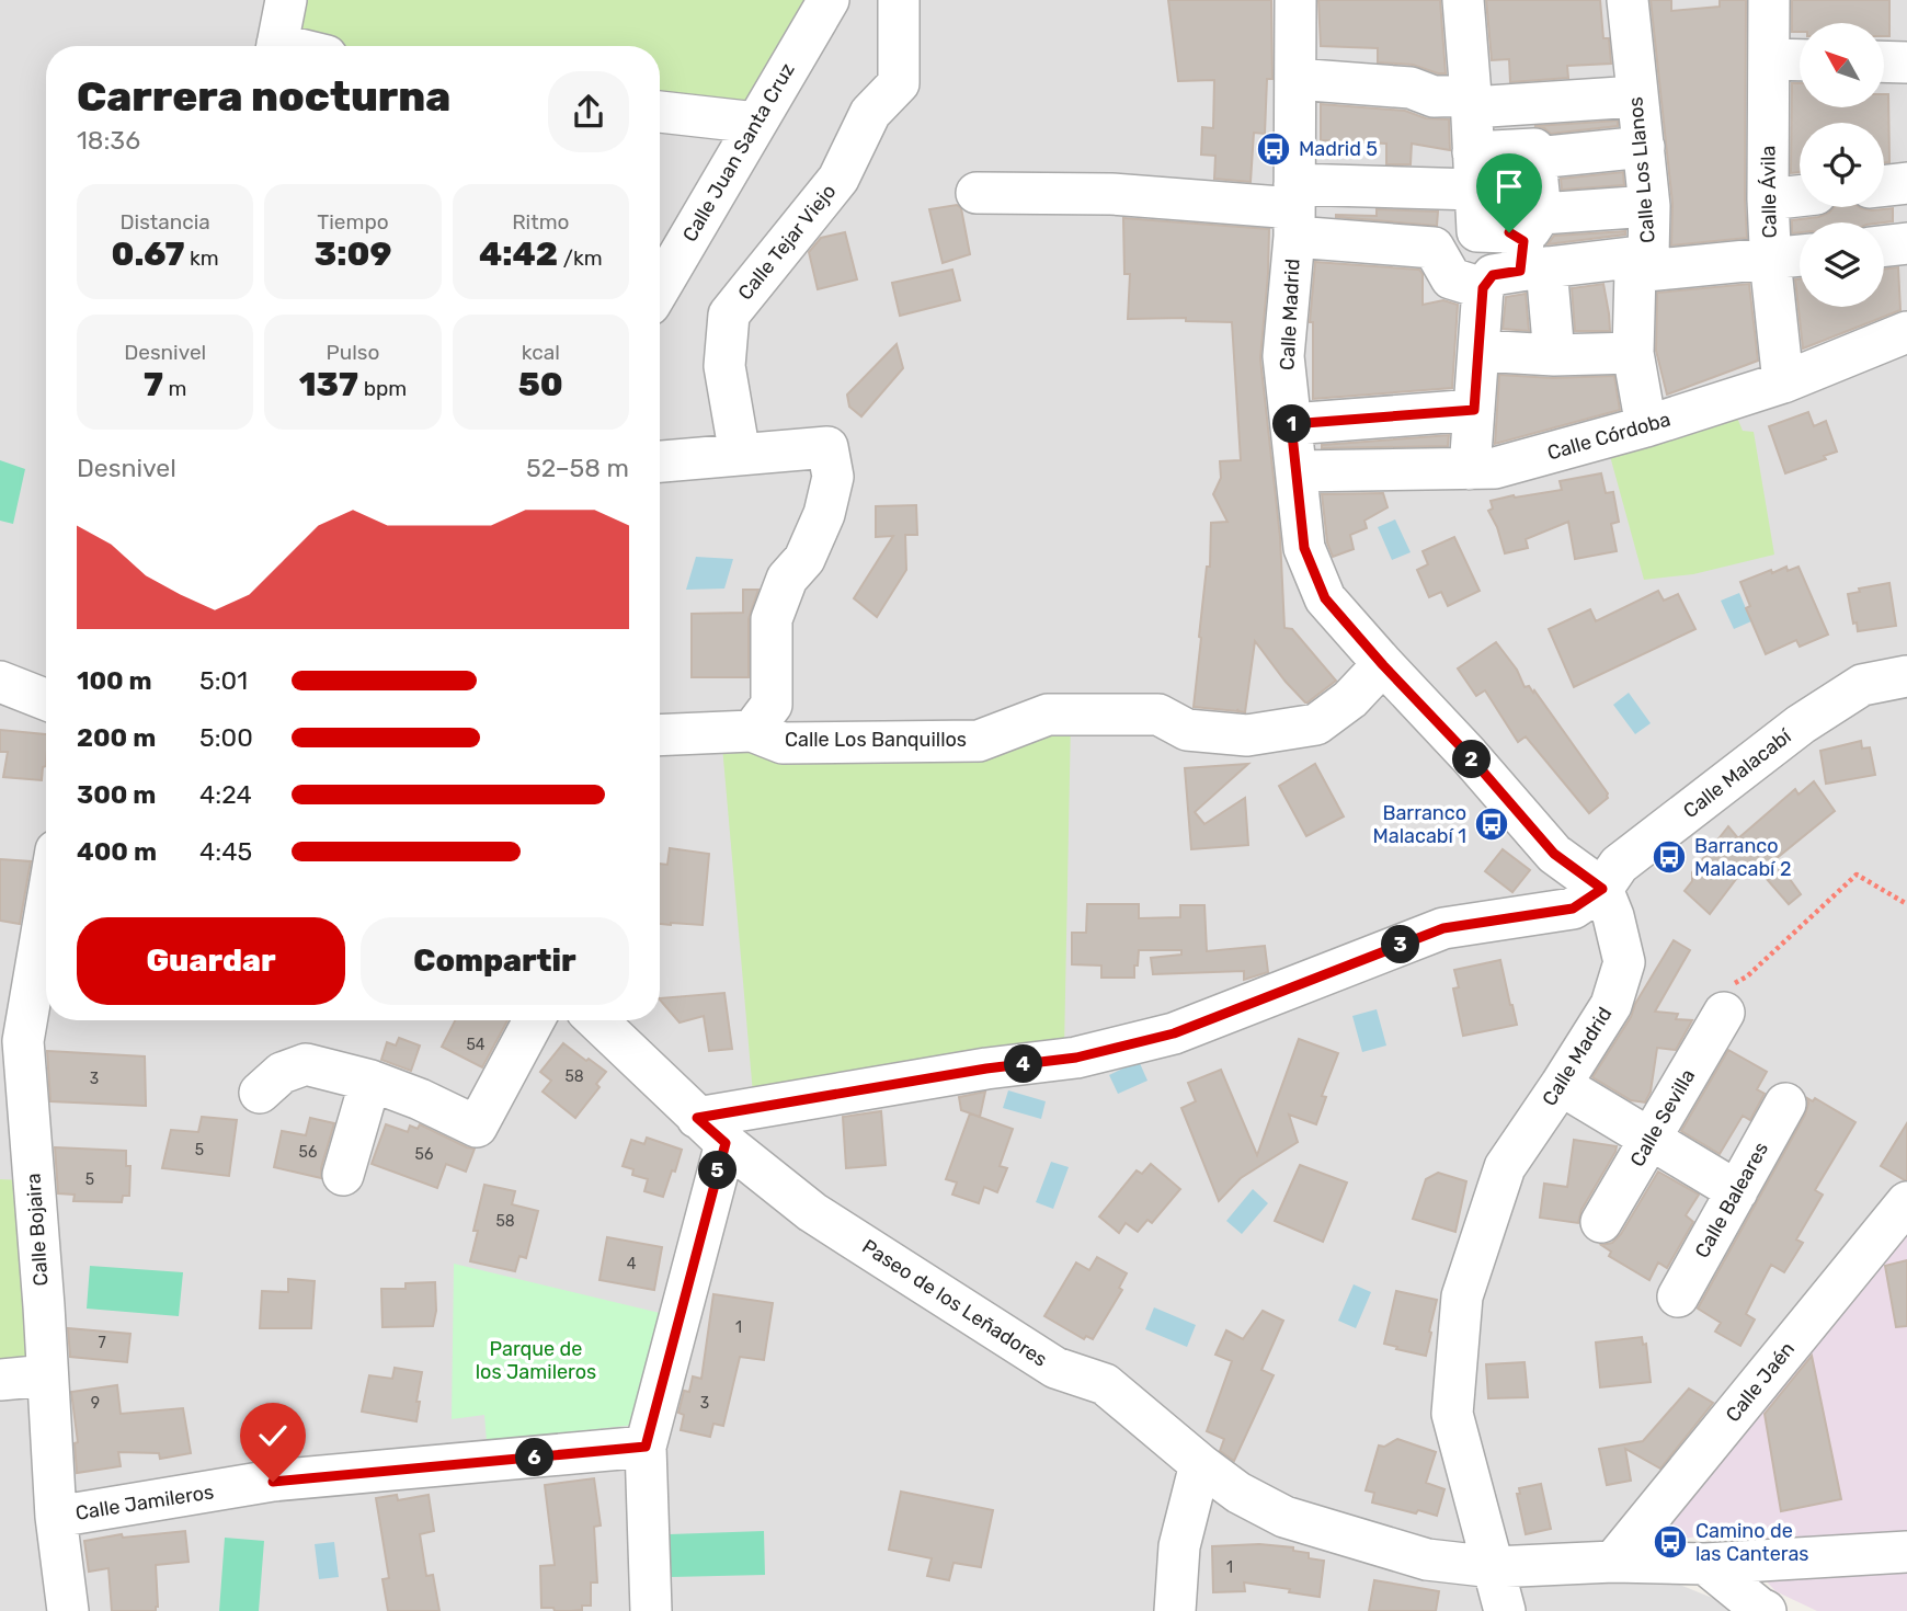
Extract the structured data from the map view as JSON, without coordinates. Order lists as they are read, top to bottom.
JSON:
{
  "streets": {
    "street": [
      "Calle Juan Santa Cruz",
      "Calle Los Llanos",
      "Calle Ávila",
      "Calle Tejar Viejo",
      "Calle Madrid",
      "Calle Córdoba",
      "Calle Los Banquillos",
      "Calle Malacabí",
      "Calle Sevilla",
      "Calle Baleares",
      "Calle Bojaira",
      "Paseo de los Leñadores",
      "Calle Jaén",
      "Calle Jamileros"
    ]
  },
  "crossings": [
    ["Calle Los Llanos", "Calle Córdoba"],
    ["Calle Ávila", "Calle Córdoba"],
    ["Calle Madrid", "Calle Córdoba"],
    ["Calle Madrid", "Calle Los Banquillos"],
    ["Calle Madrid", "Calle Malacabí"],
    ["Calle Madrid", "Paseo de los Leñadores"],
    ["Calle Malacabí", "Paseo de los Leñadores"],
    ["Calle Bojaira", "Calle Jamileros"],
    ["Paseo de los Leñadores", "Calle Jaén"]
  ],
  "parks": ["Parque de los Jamileros"],
  "places": {
    "bus stop": [
      "Madrid 5",
      "Barranco Malacabí 1",
      "Barranco Malacabí 2",
      "Camino de las Canteras"
    ]
  },
  "house_numbers": [
    "54",
    "58",
    "3",
    "5",
    "56",
    "56",
    "5",
    "58",
    "4",
    "1",
    "7",
    "9",
    "3",
    "1"
  ],
  "north": "top left",
  "page": {
    "heading": ["Carrera nocturna", "18:36"],
    "stats": [
      ["Distancia", "0.67 km"],
      ["Tiempo", "3:09"],
      ["Ritmo", "4:42 /km"],
      ["Desnivel", "7 m"],
      ["Pulso", "137 bpm"],
      ["kcal", "50"]
    ],
    "pins": [
      "1",
      "2",
      "3",
      "4",
      "5",
      "6"
    ],
    "chart": ["Desnivel", "52–58 m"],
    "list": [
      {
        "name": "100 m",
        "note": "5:01"
      },
      {
        "name": "200 m",
        "note": "5:00"
      },
      {
        "name": "300 m",
        "note": "4:24"
      },
      {
        "name": "400 m",
        "note": "4:45"
      }
    ],
    "buttons": ["Guardar", "Compartir"]
  }
}
